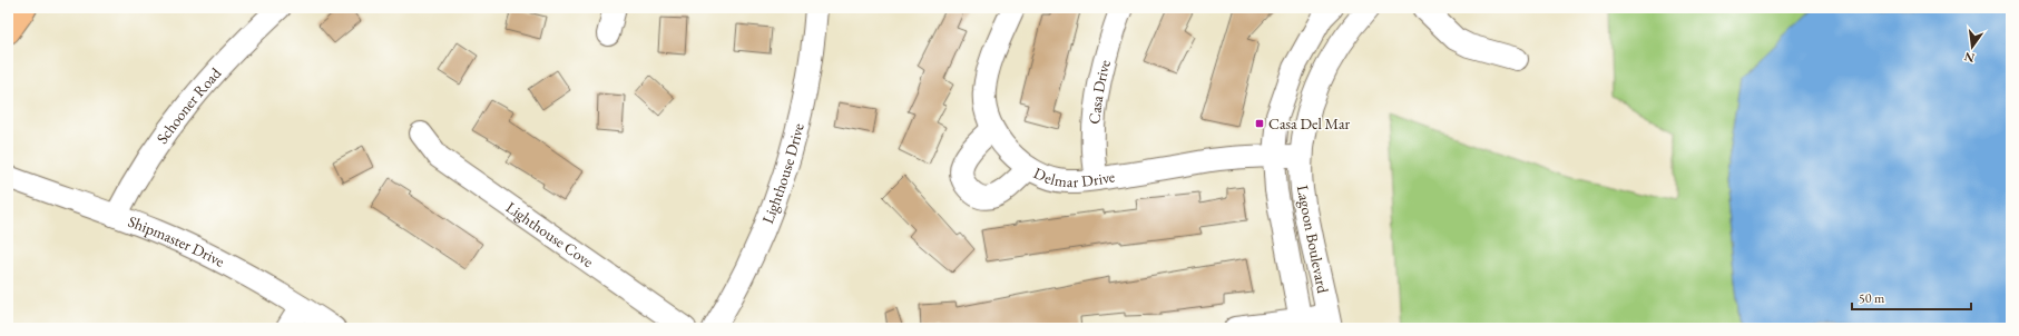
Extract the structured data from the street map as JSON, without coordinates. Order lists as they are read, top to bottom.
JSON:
{
  "streets": {
    "street": [
      "Casa Drive",
      "Schooner Road",
      "Delmar Drive",
      "Lighthouse Drive",
      "Lighthouse Cove",
      "Lagoon Boulevard",
      "Shipmaster Drive"
    ]
  },
  "crossings": [
    ["Casa Drive", "Delmar Drive"],
    ["Schooner Road", "Shipmaster Drive"],
    ["Delmar Drive", "Lagoon Boulevard"]
  ],
  "places": {
    "transit": ["Casa Del Mar"]
  },
  "scale_bar": "50 m",
  "north": "bottom"
}
